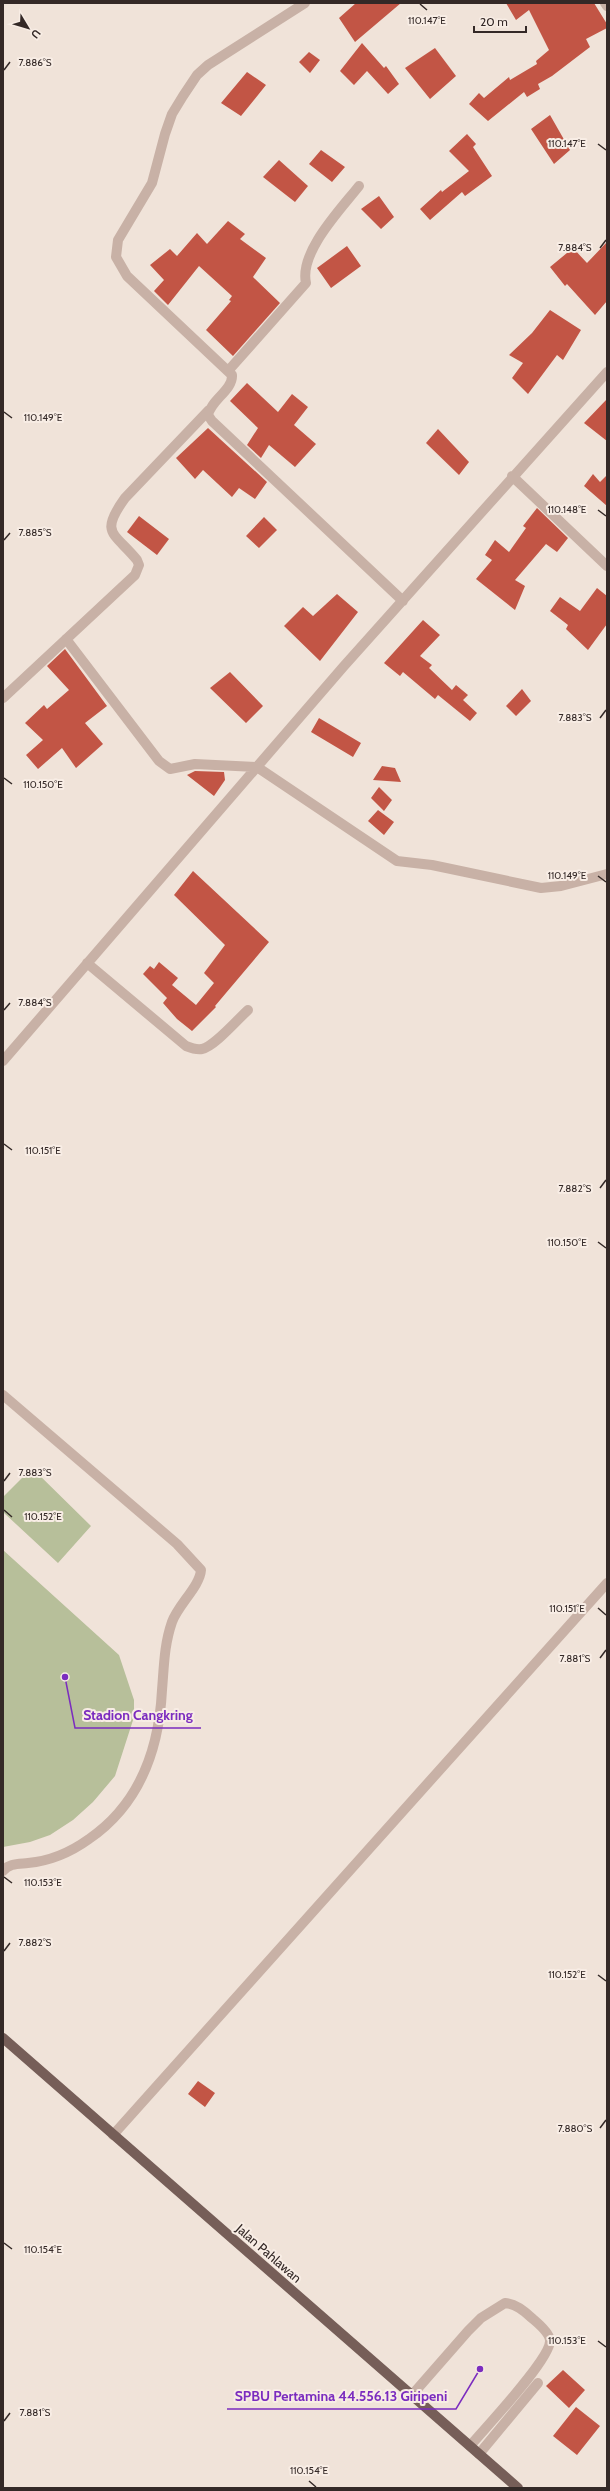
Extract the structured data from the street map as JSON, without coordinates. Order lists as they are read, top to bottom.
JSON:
{
  "streets": {
    "main road": ["Jalan Pahlawan"]
  },
  "places": ["Stadion Cangkring", "SPBU Pertamina 44.556.13 Giripeni"],
  "scale_bar": "20 m",
  "north": "bottom right",
  "coordinates": [
    "110.147°E",
    "7.886°S",
    "7.884°S",
    "110.149°E",
    "110.148°E",
    "7.885°S",
    "7.883°S",
    "110.150°E",
    "110.151°E",
    "7.882°S",
    "110.152°E",
    "7.881°S",
    "110.153°E",
    "7.880°S",
    "110.154°E"
  ]
}
